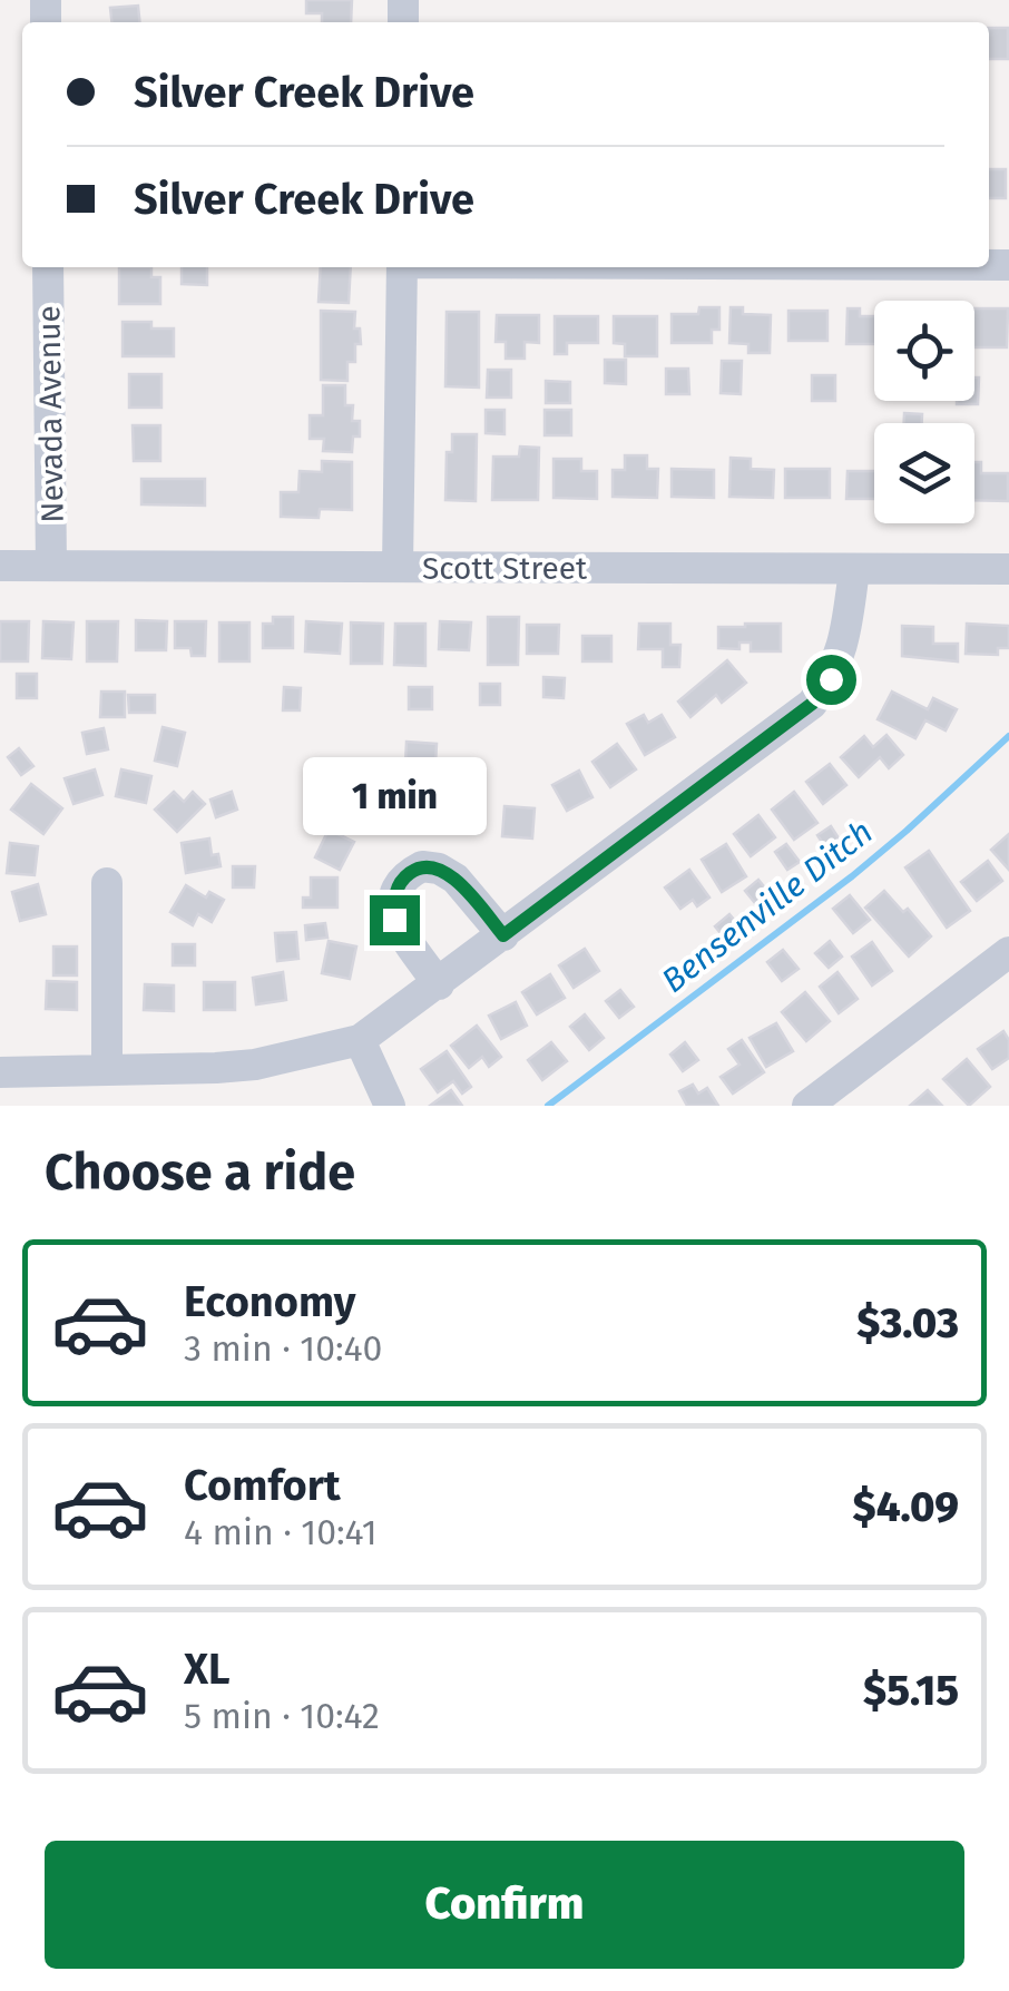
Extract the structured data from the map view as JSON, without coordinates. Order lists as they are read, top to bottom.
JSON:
{
  "streets": {
    "street": ["Nevada Avenue", "Scott Street"]
  },
  "crossings": [
    ["Nevada Avenue", "Scott Street"]
  ],
  "water": ["Bensenville Ditch"],
  "page": {
    "banner": ["Silver Creek Drive", "Silver Creek Drive"],
    "bubble": "1 min",
    "heading": "Choose a ride",
    "list": [
      {
        "name": "Economy",
        "note": "3 min · 10:40",
        "value": "$3.03"
      },
      {
        "name": "Comfort",
        "note": "4 min · 10:41",
        "value": "$4.09"
      },
      {
        "name": "XL",
        "note": "5 min · 10:42",
        "value": "$5.15"
      }
    ],
    "buttons": "Confirm"
  }
}
